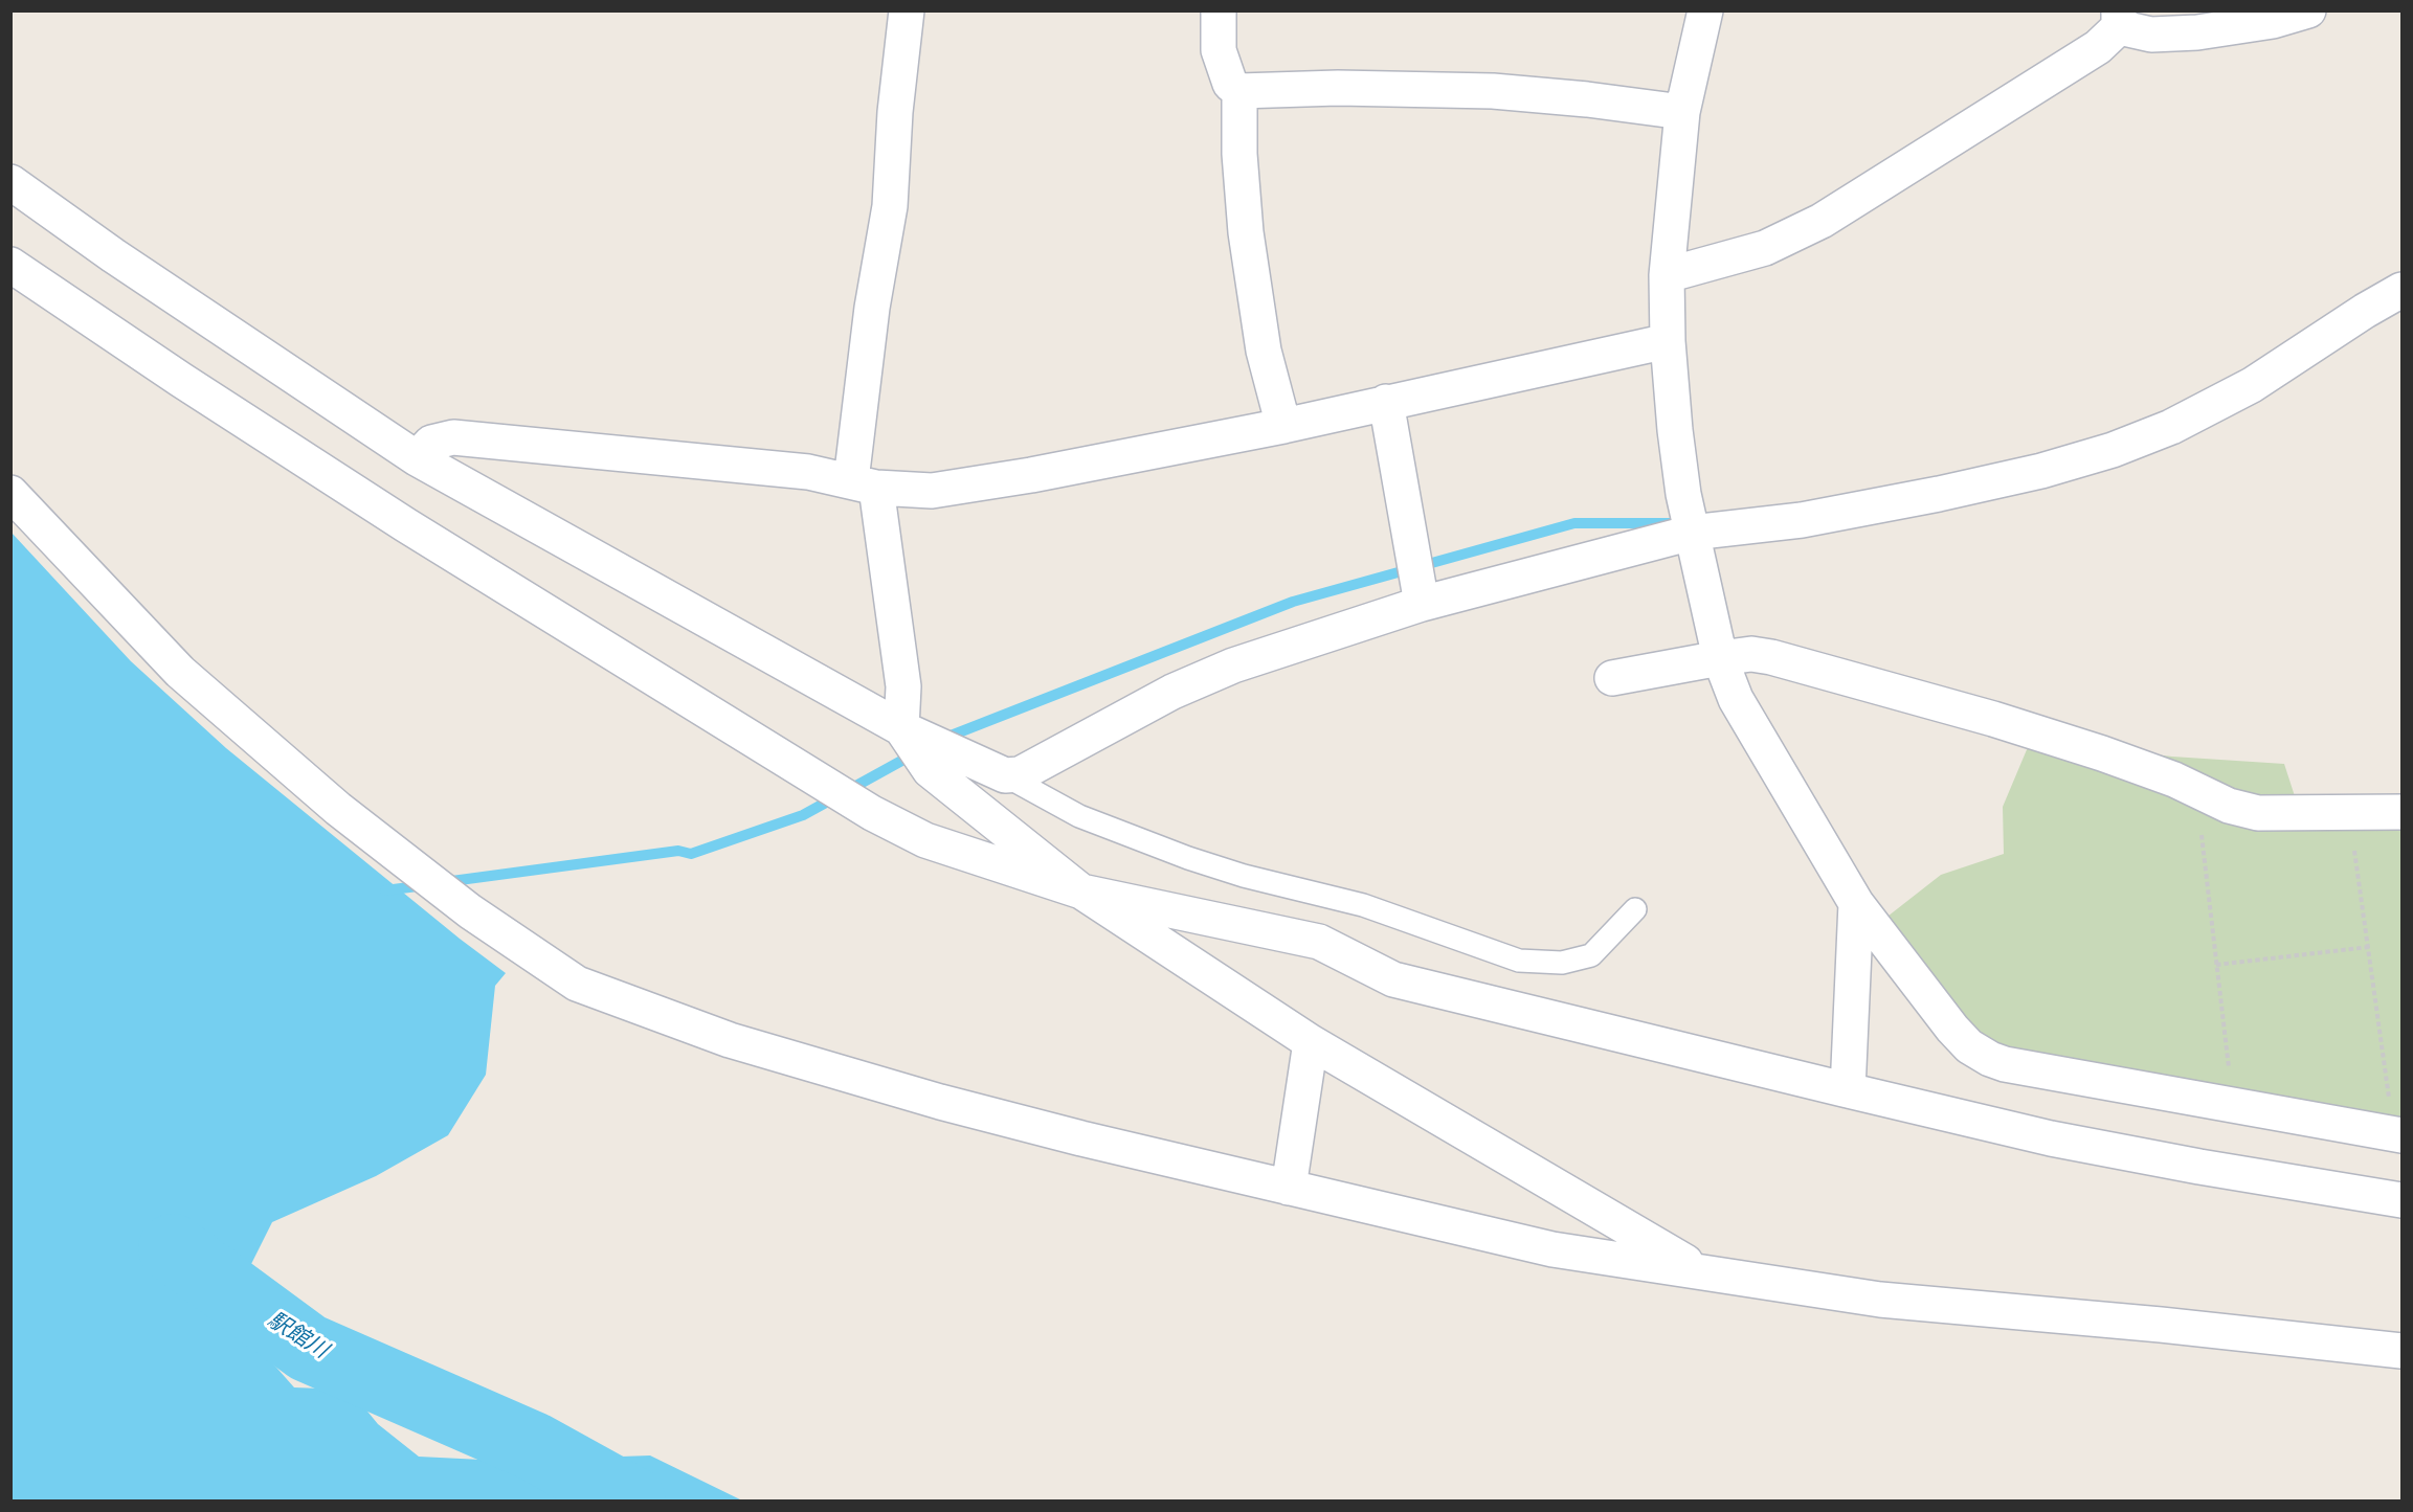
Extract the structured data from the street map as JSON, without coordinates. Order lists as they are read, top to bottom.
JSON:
{
  "water": ["駅館川"]
}
